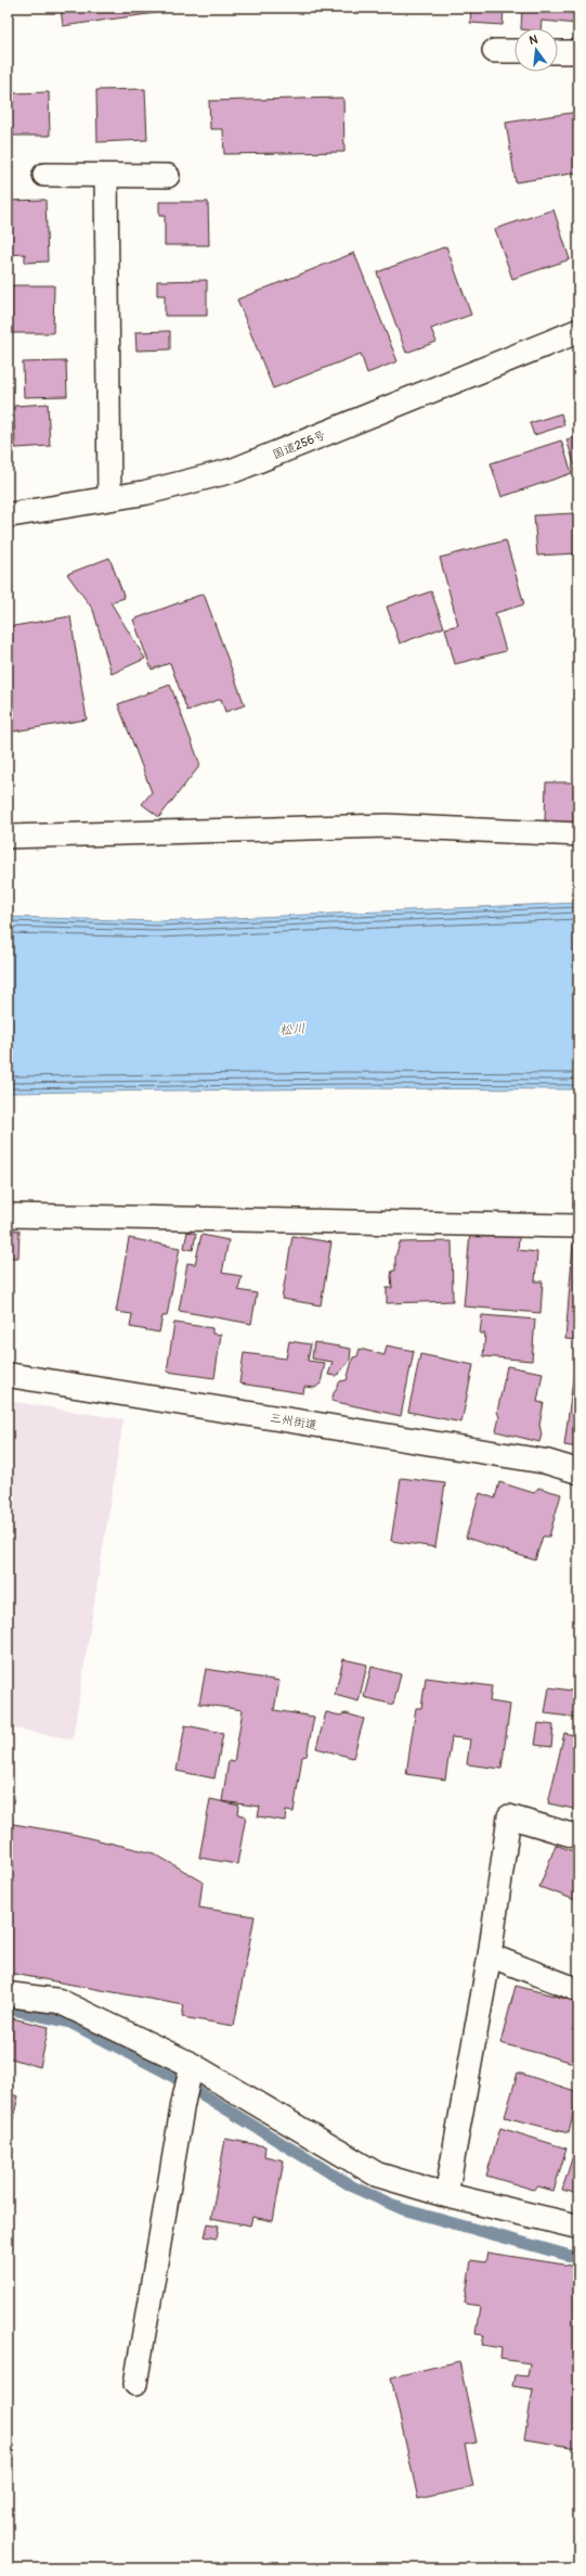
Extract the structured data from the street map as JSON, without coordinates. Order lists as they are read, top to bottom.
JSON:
{
  "streets": {
    "main road": ["国道256号", "三州街道"]
  },
  "water": ["松川"],
  "north": "top"
}
